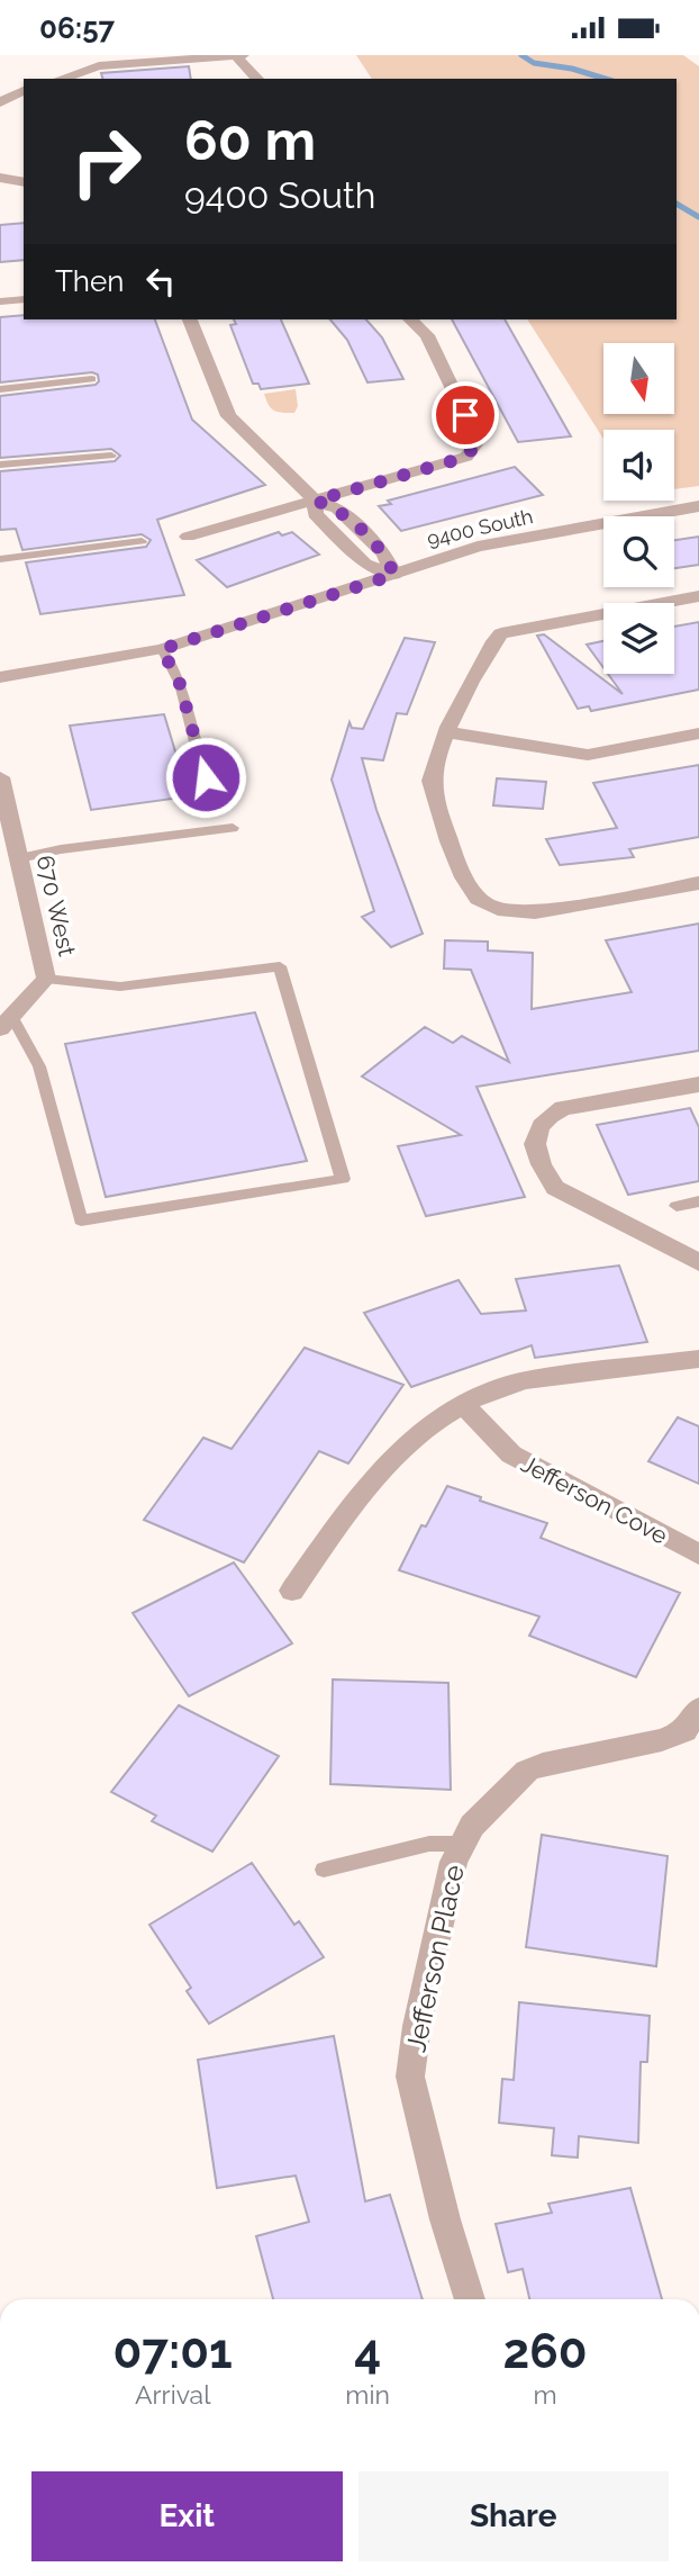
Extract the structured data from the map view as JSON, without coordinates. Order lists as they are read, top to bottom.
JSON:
{
  "streets": {
    "street": [
      "9400 South",
      "670 West",
      "Jefferson Cove",
      "Jefferson Place"
    ]
  },
  "north": "bottom",
  "page": {
    "status": "06:57",
    "turn": ["60 m", "9400 South"],
    "then": "Then",
    "eta": [
      "07:01",
      "Arrival",
      "4",
      "min",
      "260",
      "m"
    ],
    "buttons": ["Exit", "Share"]
  }
}
